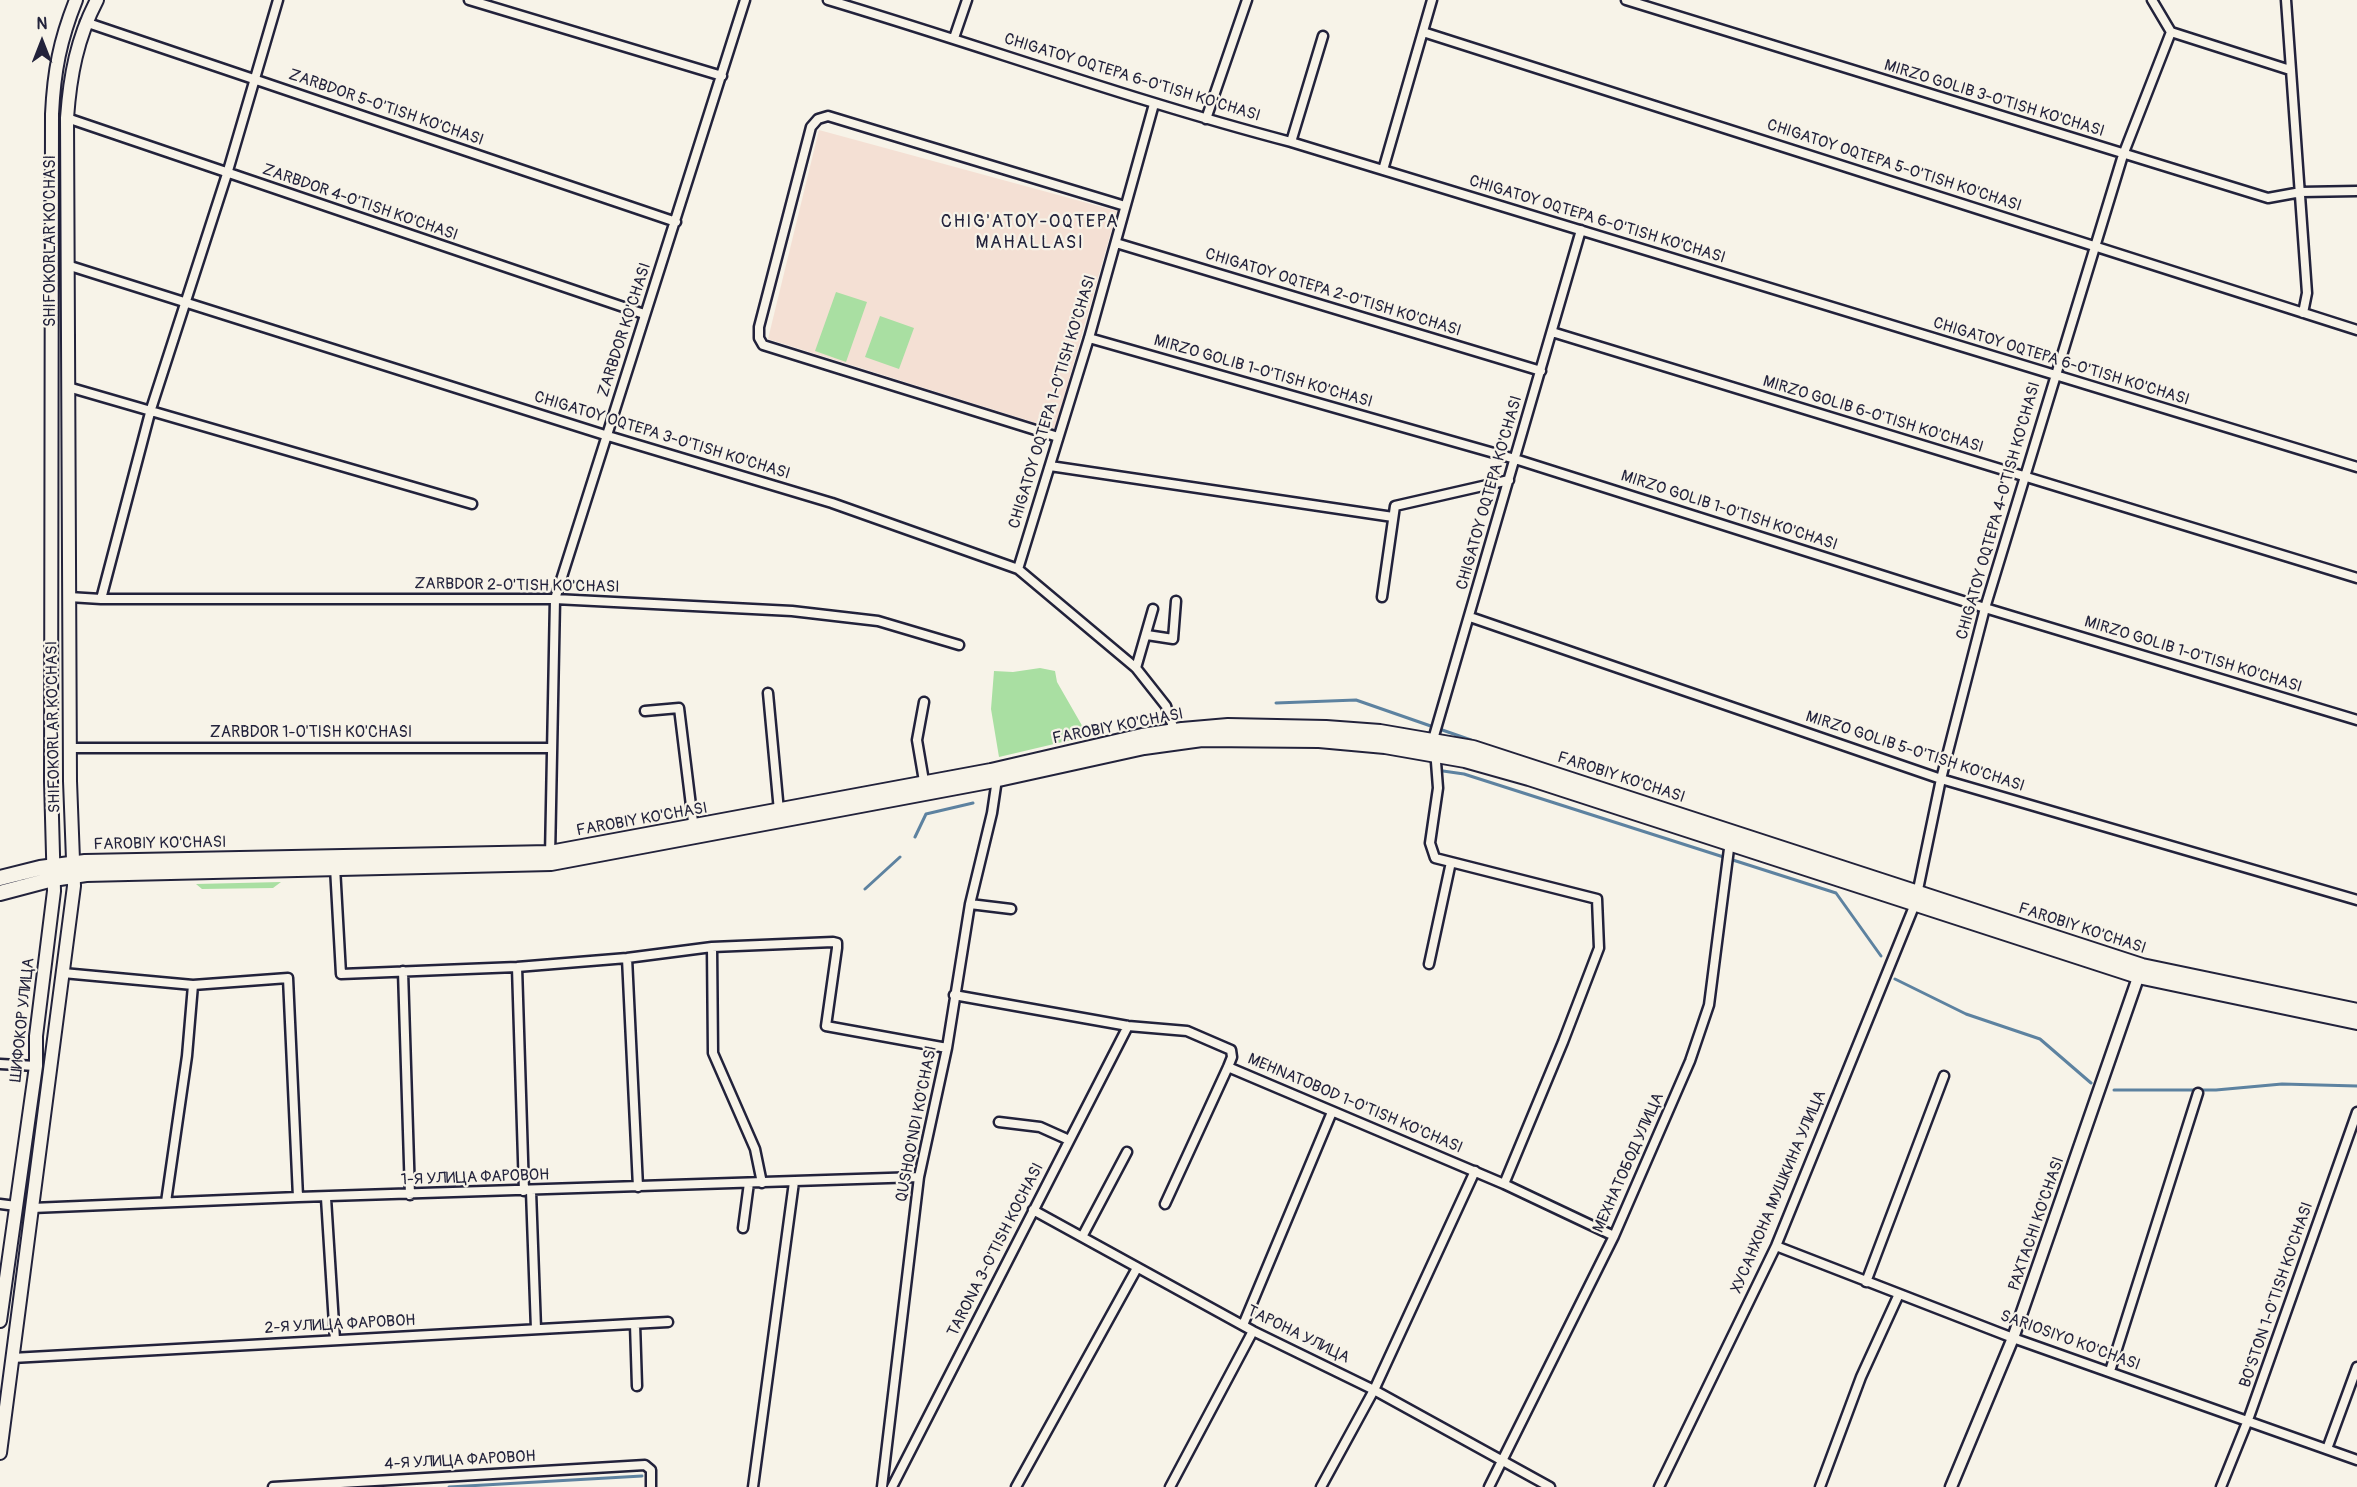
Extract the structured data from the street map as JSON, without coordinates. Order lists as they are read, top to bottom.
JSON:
{
  "streets": {
    "main road": ["SHIFOKORLAR KO'CHASI", "FAROBIY KO'CHASI", "ШИФОКОР УЛИЦА"],
    "street": [
      "CHIGATOY OQTEPA 6-O'TISH KO'CHASI",
      "MIRZO GOLIB 3-O'TISH KO'CHASI",
      "ZARBDOR 5-O'TISH KO'CHASI",
      "CHIGATOY OQTEPA 5-O'TISH KO'CHASI",
      "ZARBDOR 4-O'TISH KO'CHASI",
      "CHIGATOY OQTEPA 2-O'TISH KO'CHASI",
      "ZARBDOR KO'CHASI",
      "MIRZO GOLIB 1-O'TISH KO'CHASI",
      "CHIGATOY OQTEPA 1-O'TISH KO'CHASI",
      "MIRZO GOLIB 6-O'TISH KO'CHASI",
      "CHIGATOY OQTEPA 3-O'TISH KO'CHASI",
      "CHIGATOY OQTEPA KO'CHASI",
      "CHIGATOY OQTEPA 4-O'TISH KO'CHASI",
      "ZARBDOR 2-O'TISH KO'CHASI",
      "ZARBDOR 1-O'TISH KO'CHASI",
      "MIRZO GOLIB 5-O'TISH KO'CHASI",
      "MEHNATOBOD 1-O'TISH KO'CHASI",
      "QUSHQO'NDI KO'CHASI",
      "МЕХНАТОБОД УЛИЦА",
      "1-Я УЛИЦА ФАРОВОН",
      "ХУСАНХОНА МУШКИНА УЛИЦА",
      "PAXTACHI KO'CHASI",
      "TARONA 3-O'TISH KOCHASI",
      "BO'STON 1-O'TISH KO'CHASI",
      "2-Я УЛИЦА ФАРОВОН",
      "ТАРОНА УЛИЦА",
      "SARIOSIYO KO'CHASI",
      "4-Я УЛИЦА ФАРОВОН"
    ]
  },
  "crossings": [
    ["CHIGATOY OQTEPA 6-O'TISH KO'CHASI", "CHIGATOY OQTEPA 1-O'TISH KO'CHASI"],
    ["CHIGATOY OQTEPA 6-O'TISH KO'CHASI", "CHIGATOY OQTEPA KO'CHASI"],
    ["CHIGATOY OQTEPA 6-O'TISH KO'CHASI", "CHIGATOY OQTEPA 4-O'TISH KO'CHASI"],
    ["MIRZO GOLIB 3-O'TISH KO'CHASI", "CHIGATOY OQTEPA 4-O'TISH KO'CHASI"],
    ["ZARBDOR 5-O'TISH KO'CHASI", "SHIFOKORLAR KO'CHASI"],
    ["ZARBDOR 5-O'TISH KO'CHASI", "ZARBDOR KO'CHASI"],
    ["CHIGATOY OQTEPA 5-O'TISH KO'CHASI", "CHIGATOY OQTEPA 4-O'TISH KO'CHASI"],
    ["ZARBDOR 4-O'TISH KO'CHASI", "SHIFOKORLAR KO'CHASI"],
    ["ZARBDOR 4-O'TISH KO'CHASI", "ZARBDOR KO'CHASI"],
    ["SHIFOKORLAR KO'CHASI", "CHIGATOY OQTEPA 3-O'TISH KO'CHASI"],
    ["SHIFOKORLAR KO'CHASI", "ZARBDOR 2-O'TISH KO'CHASI"],
    ["SHIFOKORLAR KO'CHASI", "FAROBIY KO'CHASI"],
    ["SHIFOKORLAR KO'CHASI", "ZARBDOR 1-O'TISH KO'CHASI"],
    ["SHIFOKORLAR KO'CHASI", "ШИФОКОР УЛИЦА"],
    ["SHIFOKORLAR KO'CHASI", "1-Я УЛИЦА ФАРОВОН"],
    ["SHIFOKORLAR KO'CHASI", "2-Я УЛИЦА ФАРОВОН"],
    ["CHIGATOY OQTEPA 2-O'TISH KO'CHASI", "CHIGATOY OQTEPA 1-O'TISH KO'CHASI"],
    ["CHIGATOY OQTEPA 2-O'TISH KO'CHASI", "CHIGATOY OQTEPA KO'CHASI"],
    ["ZARBDOR KO'CHASI", "CHIGATOY OQTEPA 3-O'TISH KO'CHASI"],
    ["ZARBDOR KO'CHASI", "ZARBDOR 2-O'TISH KO'CHASI"],
    ["ZARBDOR KO'CHASI", "FAROBIY KO'CHASI"],
    ["ZARBDOR KO'CHASI", "ZARBDOR 1-O'TISH KO'CHASI"],
    ["MIRZO GOLIB 1-O'TISH KO'CHASI", "CHIGATOY OQTEPA 1-O'TISH KO'CHASI"],
    ["MIRZO GOLIB 1-O'TISH KO'CHASI", "CHIGATOY OQTEPA KO'CHASI"],
    ["MIRZO GOLIB 1-O'TISH KO'CHASI", "CHIGATOY OQTEPA 4-O'TISH KO'CHASI"],
    ["CHIGATOY OQTEPA 1-O'TISH KO'CHASI", "CHIGATOY OQTEPA 3-O'TISH KO'CHASI"],
    ["MIRZO GOLIB 6-O'TISH KO'CHASI", "CHIGATOY OQTEPA KO'CHASI"],
    ["MIRZO GOLIB 6-O'TISH KO'CHASI", "CHIGATOY OQTEPA 4-O'TISH KO'CHASI"],
    ["CHIGATOY OQTEPA 3-O'TISH KO'CHASI", "FAROBIY KO'CHASI"],
    ["CHIGATOY OQTEPA KO'CHASI", "FAROBIY KO'CHASI"],
    ["CHIGATOY OQTEPA KO'CHASI", "MIRZO GOLIB 5-O'TISH KO'CHASI"],
    ["CHIGATOY OQTEPA 4-O'TISH KO'CHASI", "FAROBIY KO'CHASI"],
    ["CHIGATOY OQTEPA 4-O'TISH KO'CHASI", "MIRZO GOLIB 5-O'TISH KO'CHASI"],
    ["CHIGATOY OQTEPA 4-O'TISH KO'CHASI", "ХУСАНХОНА МУШКИНА УЛИЦА"],
    ["FAROBIY KO'CHASI", "ШИФОКОР УЛИЦА"],
    ["FAROBIY KO'CHASI", "QUSHQO'NDI KO'CHASI"],
    ["FAROBIY KO'CHASI", "МЕХНАТОБОД УЛИЦА"],
    ["FAROBIY KO'CHASI", "ХУСАНХОНА МУШКИНА УЛИЦА"],
    ["FAROBIY KO'CHASI", "PAXTACHI KO'CHASI"],
    ["MEHNATOBOD 1-O'TISH KO'CHASI", "QUSHQO'NDI KO'CHASI"],
    ["MEHNATOBOD 1-O'TISH KO'CHASI", "МЕХНАТОБОД УЛИЦА"],
    ["MEHNATOBOD 1-O'TISH KO'CHASI", "TARONA 3-O'TISH KOCHASI"],
    ["QUSHQO'NDI KO'CHASI", "1-Я УЛИЦА ФАРОВОН"],
    ["МЕХНАТОБОД УЛИЦА", "ТАРОНА УЛИЦА"],
    ["ХУСАНХОНА МУШКИНА УЛИЦА", "SARIOSIYO KO'CHASI"],
    ["PAXTACHI KO'CHASI", "SARIOSIYO KO'CHASI"],
    ["TARONA 3-O'TISH KOCHASI", "ТАРОНА УЛИЦА"],
    ["BO'STON 1-O'TISH KO'CHASI", "SARIOSIYO KO'CHASI"]
  ],
  "districts": ["CHIG'ATOY-OQTEPA MAHALLASI"],
  "north": "top"
}
